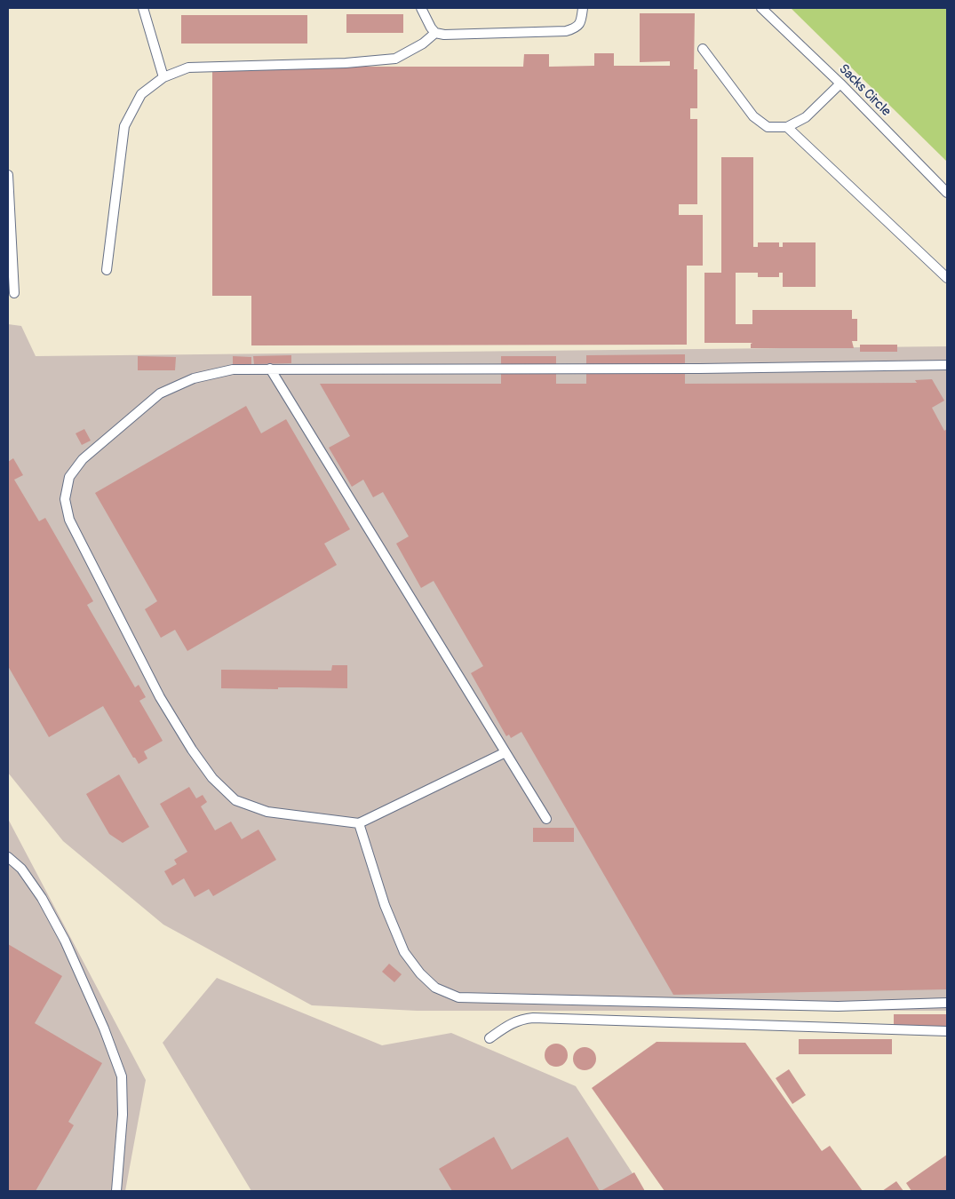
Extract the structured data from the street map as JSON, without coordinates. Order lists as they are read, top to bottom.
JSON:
{
  "streets": {
    "lane": ["Sacks Circle"]
  }
}
